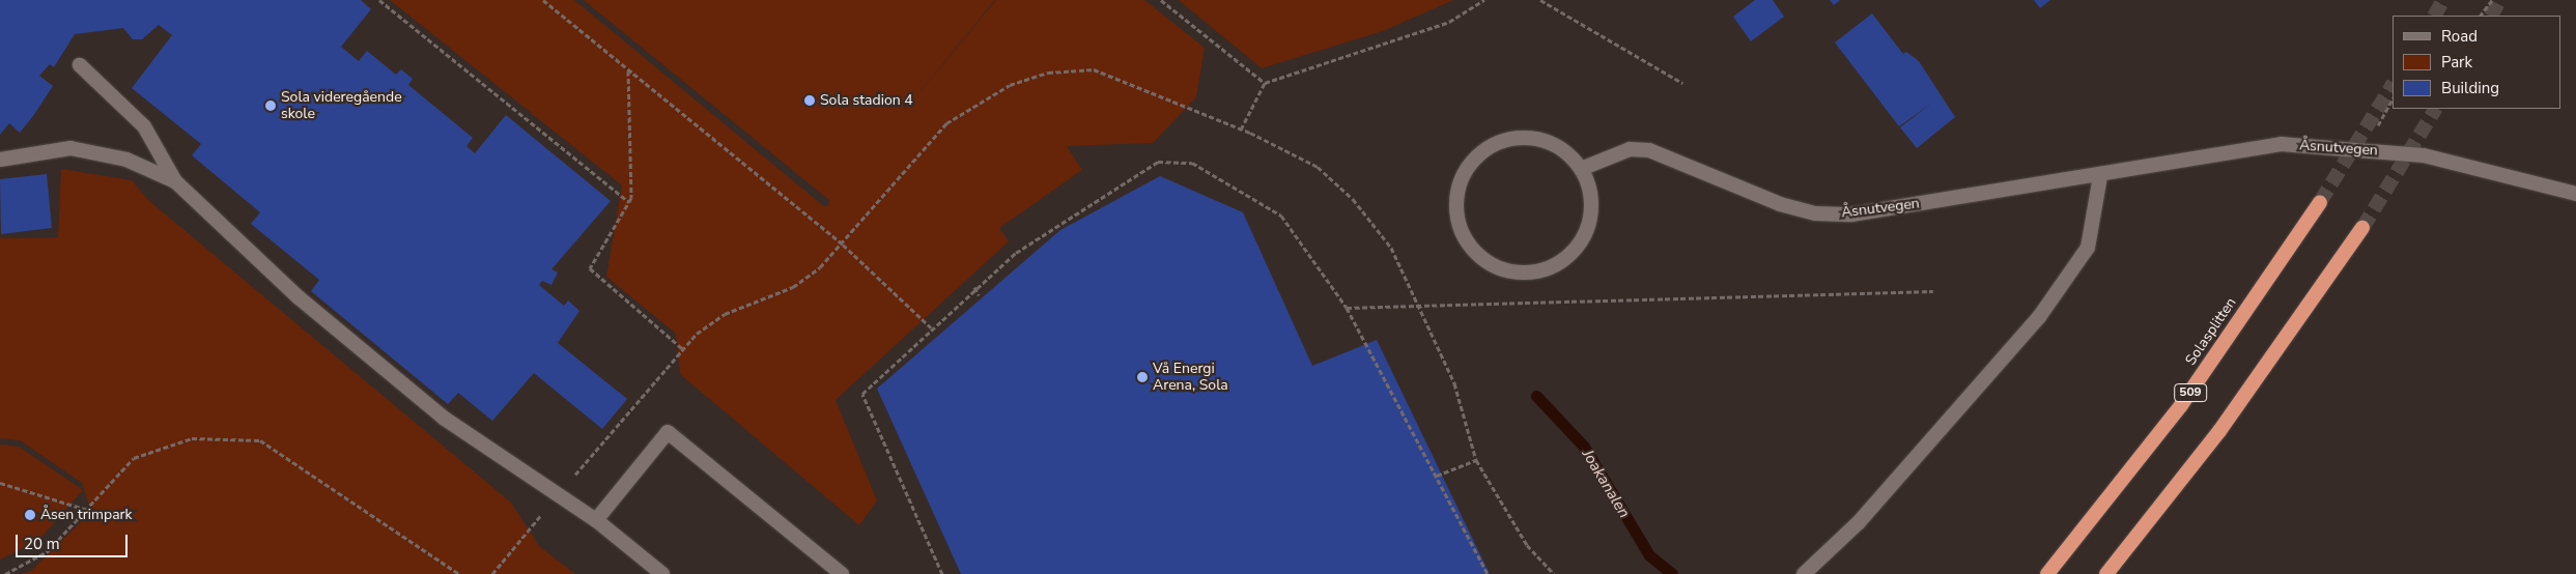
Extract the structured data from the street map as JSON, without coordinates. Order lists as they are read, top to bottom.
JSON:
{
  "streets": {
    "highway": ["Solasplitten", "509"],
    "street": ["Åsnutvegen"]
  },
  "water": ["Joakanalen"],
  "places": [
    "Sola stadion 4",
    "Sola videregående skole",
    "Vå Energi Arena, Sola",
    "Åsen trimpark"
  ],
  "legend": ["Road", "Park", "Building"],
  "scale_bar": "20 m"
}
